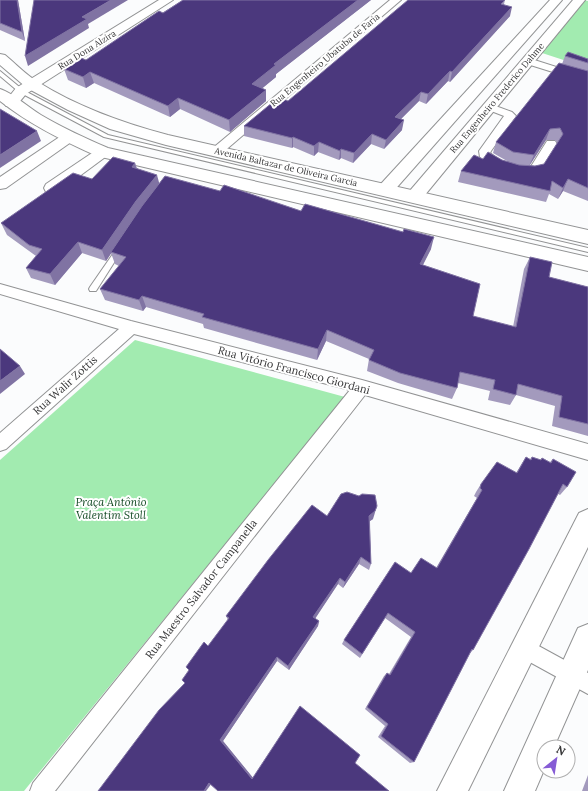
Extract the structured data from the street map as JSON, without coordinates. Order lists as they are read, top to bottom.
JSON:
{
  "streets": {
    "main road": ["Avenida Baltazar de Oliveira Garcia"],
    "street": [
      "Rua Dona Alzira",
      "Rua Engenheiro Ubatuba de Faria",
      "Rua Engenheiro Frederico Dahme",
      "Rua Vitório Francisco Giordani",
      "Rua Walir Zottis",
      "Rua Maestro Salvador Campanella"
    ]
  },
  "crossings": [
    ["Rua Dona Alzira", "Avenida Baltazar de Oliveira Garcia"],
    ["Rua Engenheiro Ubatuba de Faria", "Avenida Baltazar de Oliveira Garcia"],
    ["Rua Engenheiro Frederico Dahme", "Avenida Baltazar de Oliveira Garcia"],
    ["Rua Vitório Francisco Giordani", "Rua Walir Zottis"],
    ["Rua Vitório Francisco Giordani", "Rua Maestro Salvador Campanella"]
  ],
  "parks": ["Praça Antônio Valentim Stoll"],
  "north": "top right"
}
